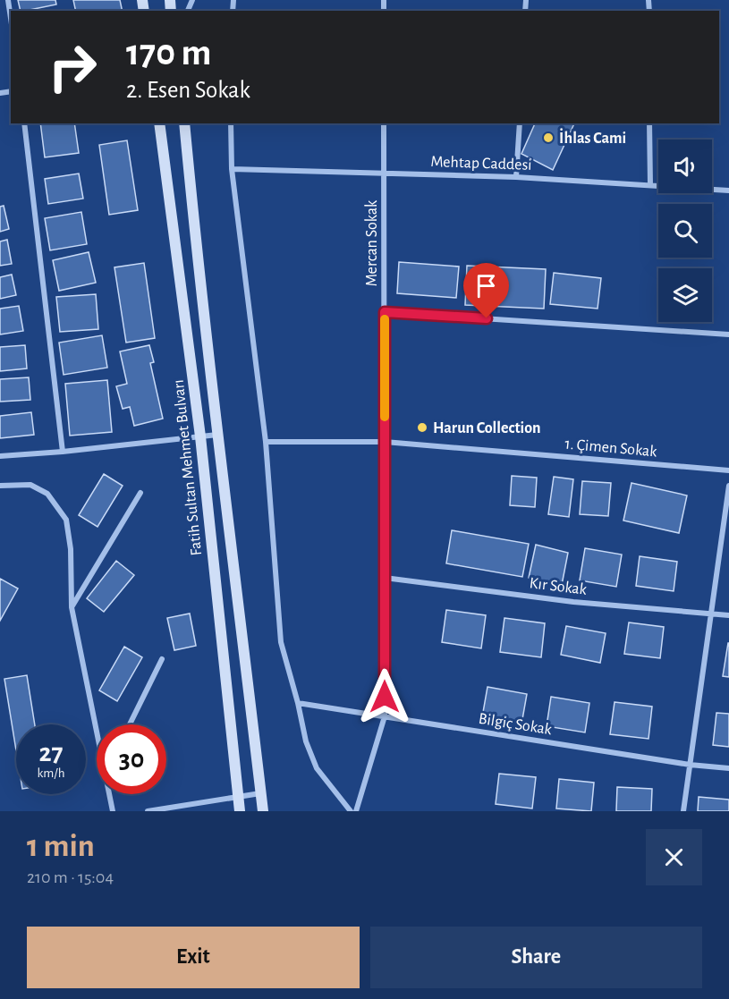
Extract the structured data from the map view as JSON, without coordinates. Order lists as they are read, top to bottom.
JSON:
{
  "streets": {
    "main road": ["Fatih Sultan Mehmet Bulvarı"],
    "street": [
      "Mehtap Caddesi",
      "Mercan Sokak",
      "1. Çimen Sokak",
      "Kır Sokak",
      "Bilgiç Sokak"
    ]
  },
  "crossings": [
    ["Mehtap Caddesi", "Mercan Sokak"],
    ["Mercan Sokak", "1. Çimen Sokak"],
    ["Mercan Sokak", "Kır Sokak"],
    ["Mercan Sokak", "Bilgiç Sokak"]
  ],
  "places": ["İhlas Cami", "Harun Collection"],
  "page": {
    "turn": ["170 m", "2. Esen Sokak"],
    "speed": "27 km/h",
    "limit": "30",
    "heading": ["1 min", "210 m · 15:04"],
    "buttons": ["Exit", "Share"]
  }
}
